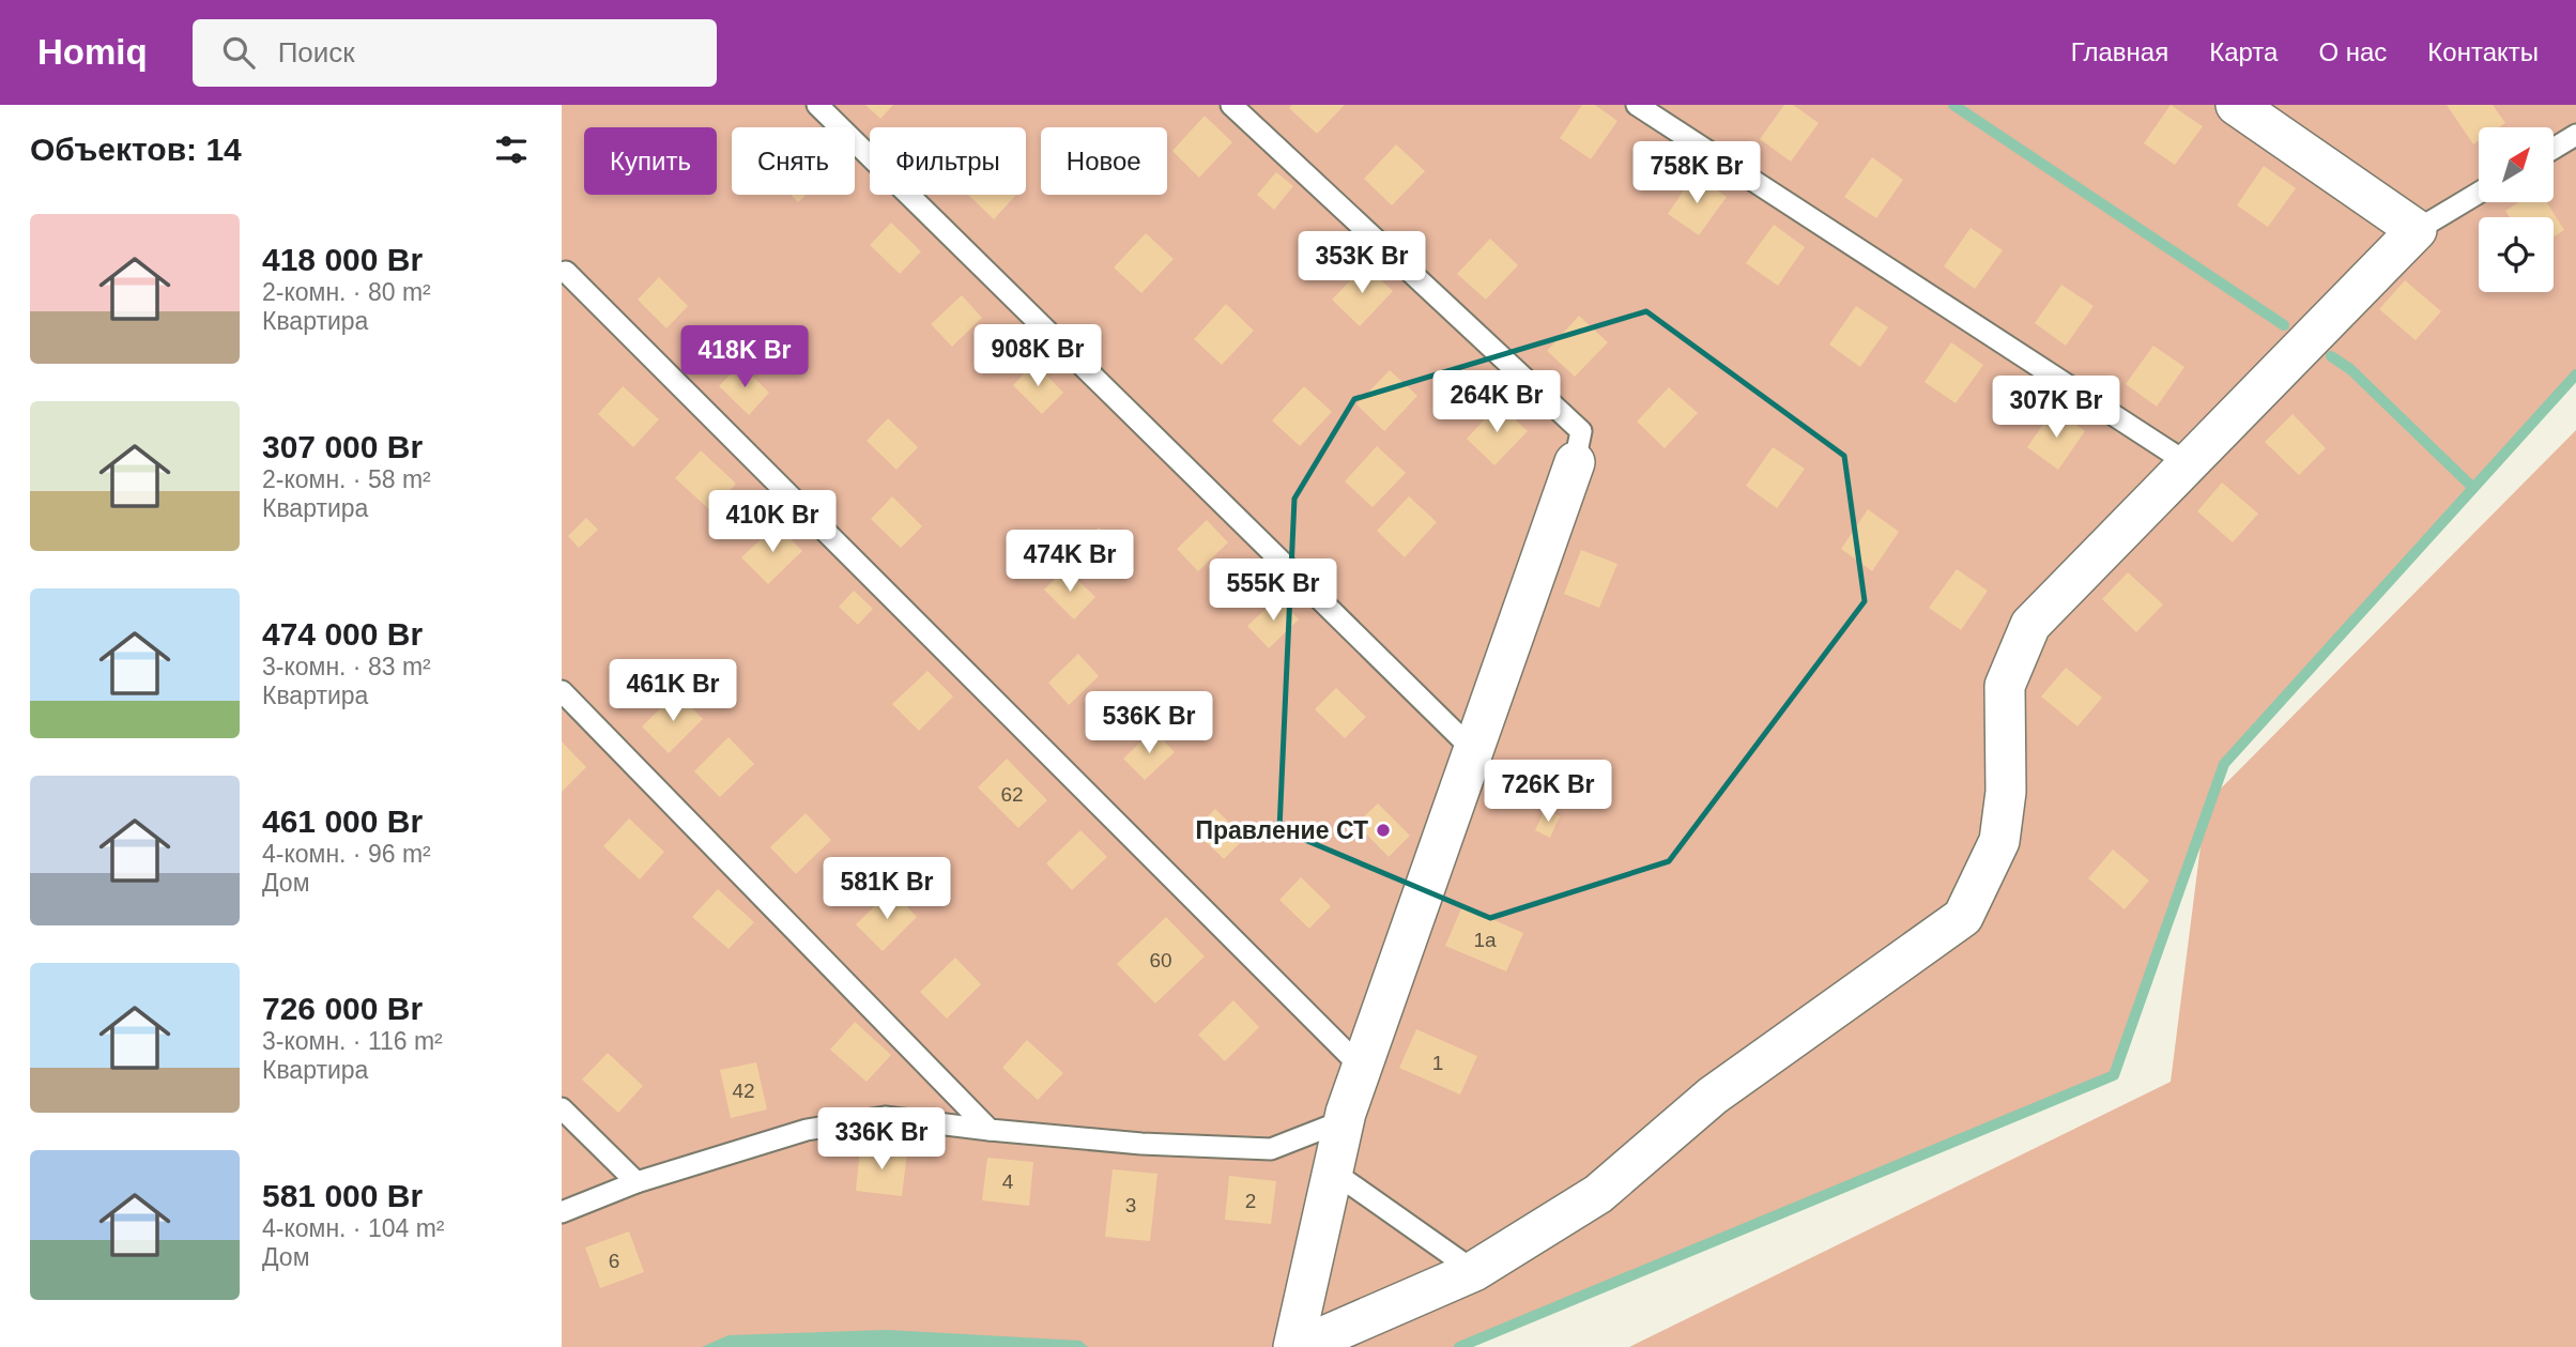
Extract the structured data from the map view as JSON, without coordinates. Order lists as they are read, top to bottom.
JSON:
{
  "places": ["Правление СТ"],
  "house_numbers": [
    "62",
    "1а",
    "60",
    "1",
    "42",
    "4",
    "2",
    "3",
    "6"
  ],
  "north": "top right",
  "page": {
    "header": "Homiq",
    "search": "Поиск",
    "nav": [
      "Главная",
      "Карта",
      "О нас",
      "Контакты"
    ],
    "heading": "Объектов: 14",
    "chip": [
      "Купить",
      "Снять",
      "Фильтры",
      "Новое"
    ],
    "price": [
      "758K Br",
      "353K Br",
      "908K Br",
      "418K Br",
      "264K Br",
      "307K Br",
      "410K Br",
      "474K Br",
      "555K Br",
      "461K Br",
      "536K Br",
      "726K Br",
      "581K Br",
      "336K Br"
    ],
    "list": [
      {
        "name": "418 000 Br",
        "note": "2-комн. · 80 m² · Квартира"
      },
      {
        "name": "307 000 Br",
        "note": "2-комн. · 58 m² · Квартира"
      },
      {
        "name": "474 000 Br",
        "note": "3-комн. · 83 m² · Квартира"
      },
      {
        "name": "461 000 Br",
        "note": "4-комн. · 96 m² · Дом"
      },
      {
        "name": "726 000 Br",
        "note": "3-комн. · 116 m² · Квартира"
      },
      {
        "name": "581 000 Br",
        "note": "4-комн. · 104 m² · Дом"
      }
    ]
  }
}
